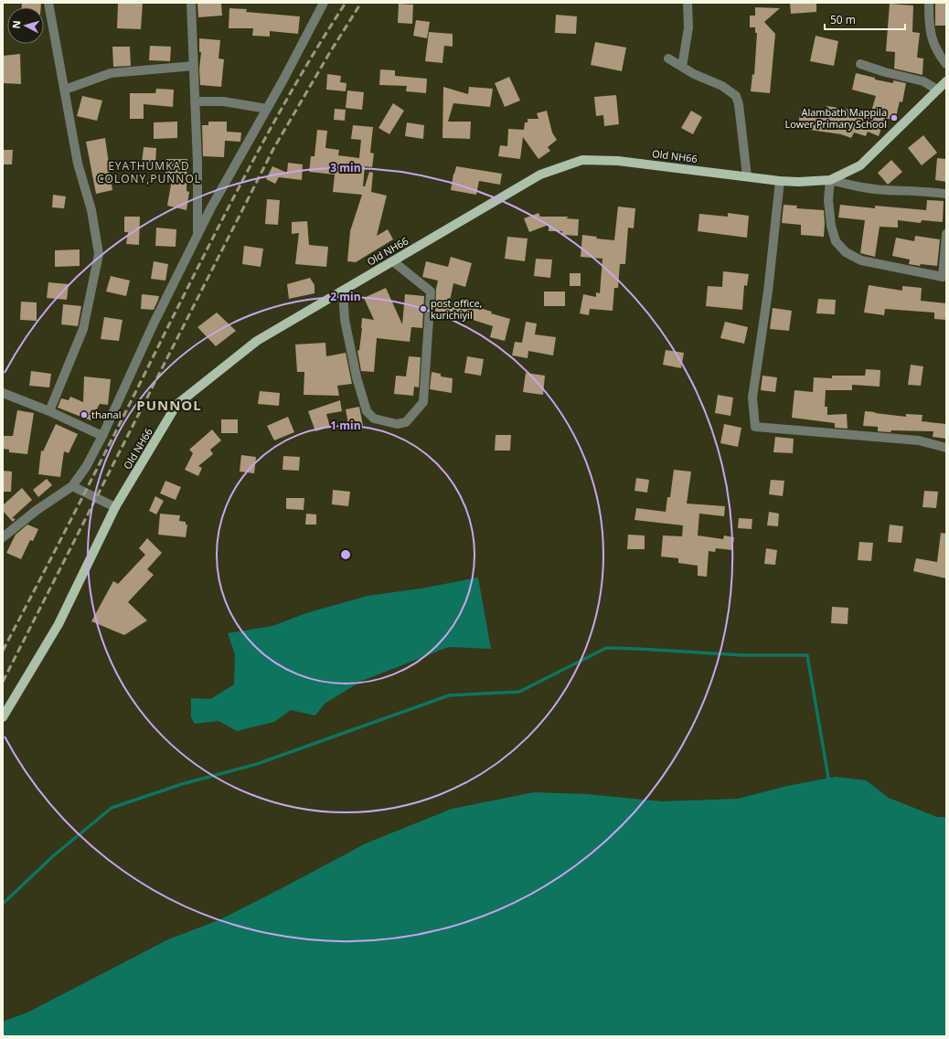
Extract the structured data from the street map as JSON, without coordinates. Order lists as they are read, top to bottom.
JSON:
{
  "streets": {
    "main road": ["Old NH66"]
  },
  "districts": ["EYATHUMKAD COLONY,PUNNOL", "PUNNOL"],
  "places": ["Alambath Mappila Lower Primary School", "post office, kurichiyil", "thanal"],
  "scale_bar": "50 m",
  "north": "left",
  "rings": ["3 min", "2 min", "1 min"]
}
